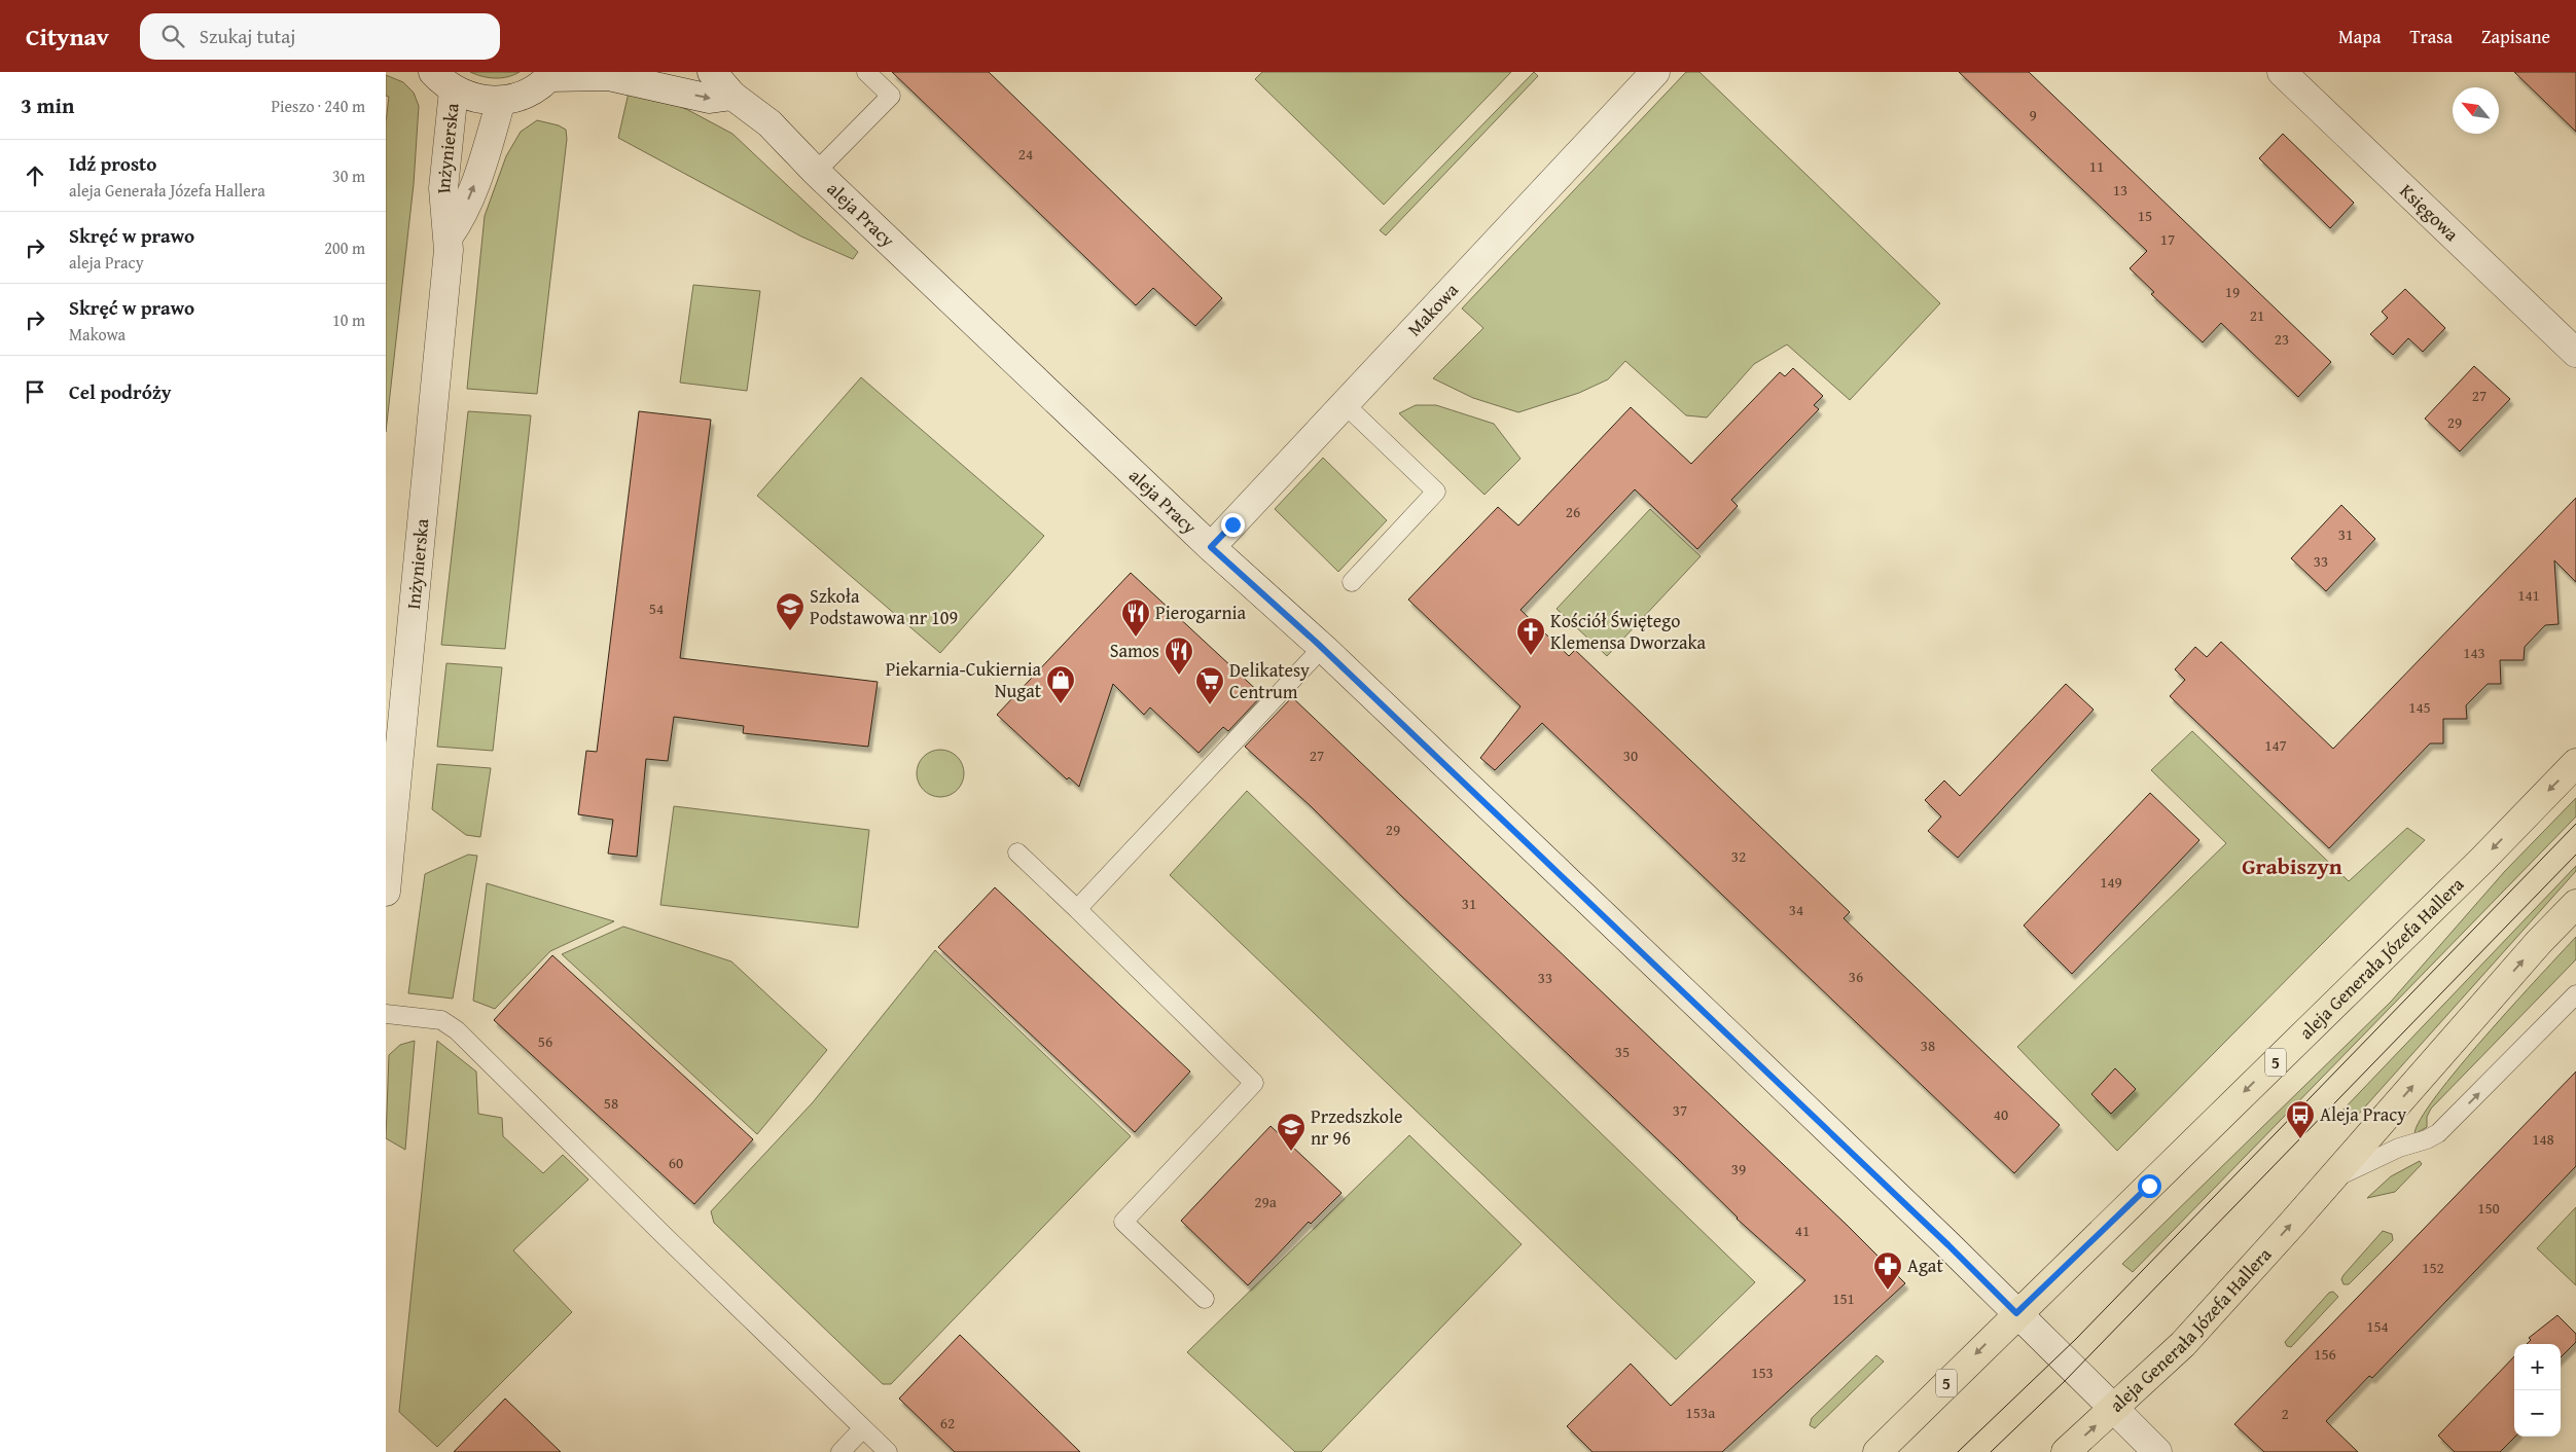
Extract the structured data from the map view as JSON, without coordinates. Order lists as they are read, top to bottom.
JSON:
{
  "streets": {
    "main road": ["aleja Generała Józefa Hallera", "5"],
    "street": [
      "Inżynierska",
      "Księgowa",
      "aleja Pracy",
      "Makowa"
    ]
  },
  "crossings": [
    ["aleja Pracy", "Makowa"],
    ["aleja Pracy", "aleja Generała Józefa Hallera"]
  ],
  "districts": ["Grabiszyn"],
  "places": {
    "school or university": ["Szkoła Podstawowa nr 109", "Przedszkole nr 96"],
    "restaurant": ["Pierogarnia", "Samos"],
    "church": ["Kościół Świętego Klemensa Dworzaka"],
    "shop": ["Piekarnia-Cukiernia Nugat"],
    "supermarket": ["Delikatesy Centrum"],
    "bus stop": ["Aleja Pracy"],
    "pharmacy": ["Agat"]
  },
  "house_numbers": [
    "9",
    "24",
    "11",
    "13",
    "15",
    "17",
    "19",
    "21",
    "23",
    "27",
    "29",
    "26",
    "31",
    "33",
    "141",
    "54",
    "143",
    "145",
    "147",
    "27",
    "30",
    "29",
    "32",
    "149",
    "31",
    "34",
    "36",
    "33",
    "56",
    "38",
    "35",
    "58",
    "37",
    "40",
    "148",
    "60",
    "39",
    "29a",
    "150",
    "41",
    "152",
    "151",
    "154",
    "156",
    "153",
    "153a",
    "2",
    "62"
  ],
  "north": "top left",
  "page": {
    "header": "Citynav",
    "search": "Szukaj tutaj",
    "nav": ["Mapa", "Trasa", "Zapisane"],
    "heading": ["3 min", "Pieszo · 240 m"],
    "list": [
      ["Idź prosto", "aleja Generała Józefa Hallera", "30 m"],
      ["Skręć w prawo", "aleja Pracy", "200 m"],
      ["Skręć w prawo", "Makowa", "10 m"],
      "Cel podróży"
    ],
    "map_buttons": ["+", "−"]
  }
}
